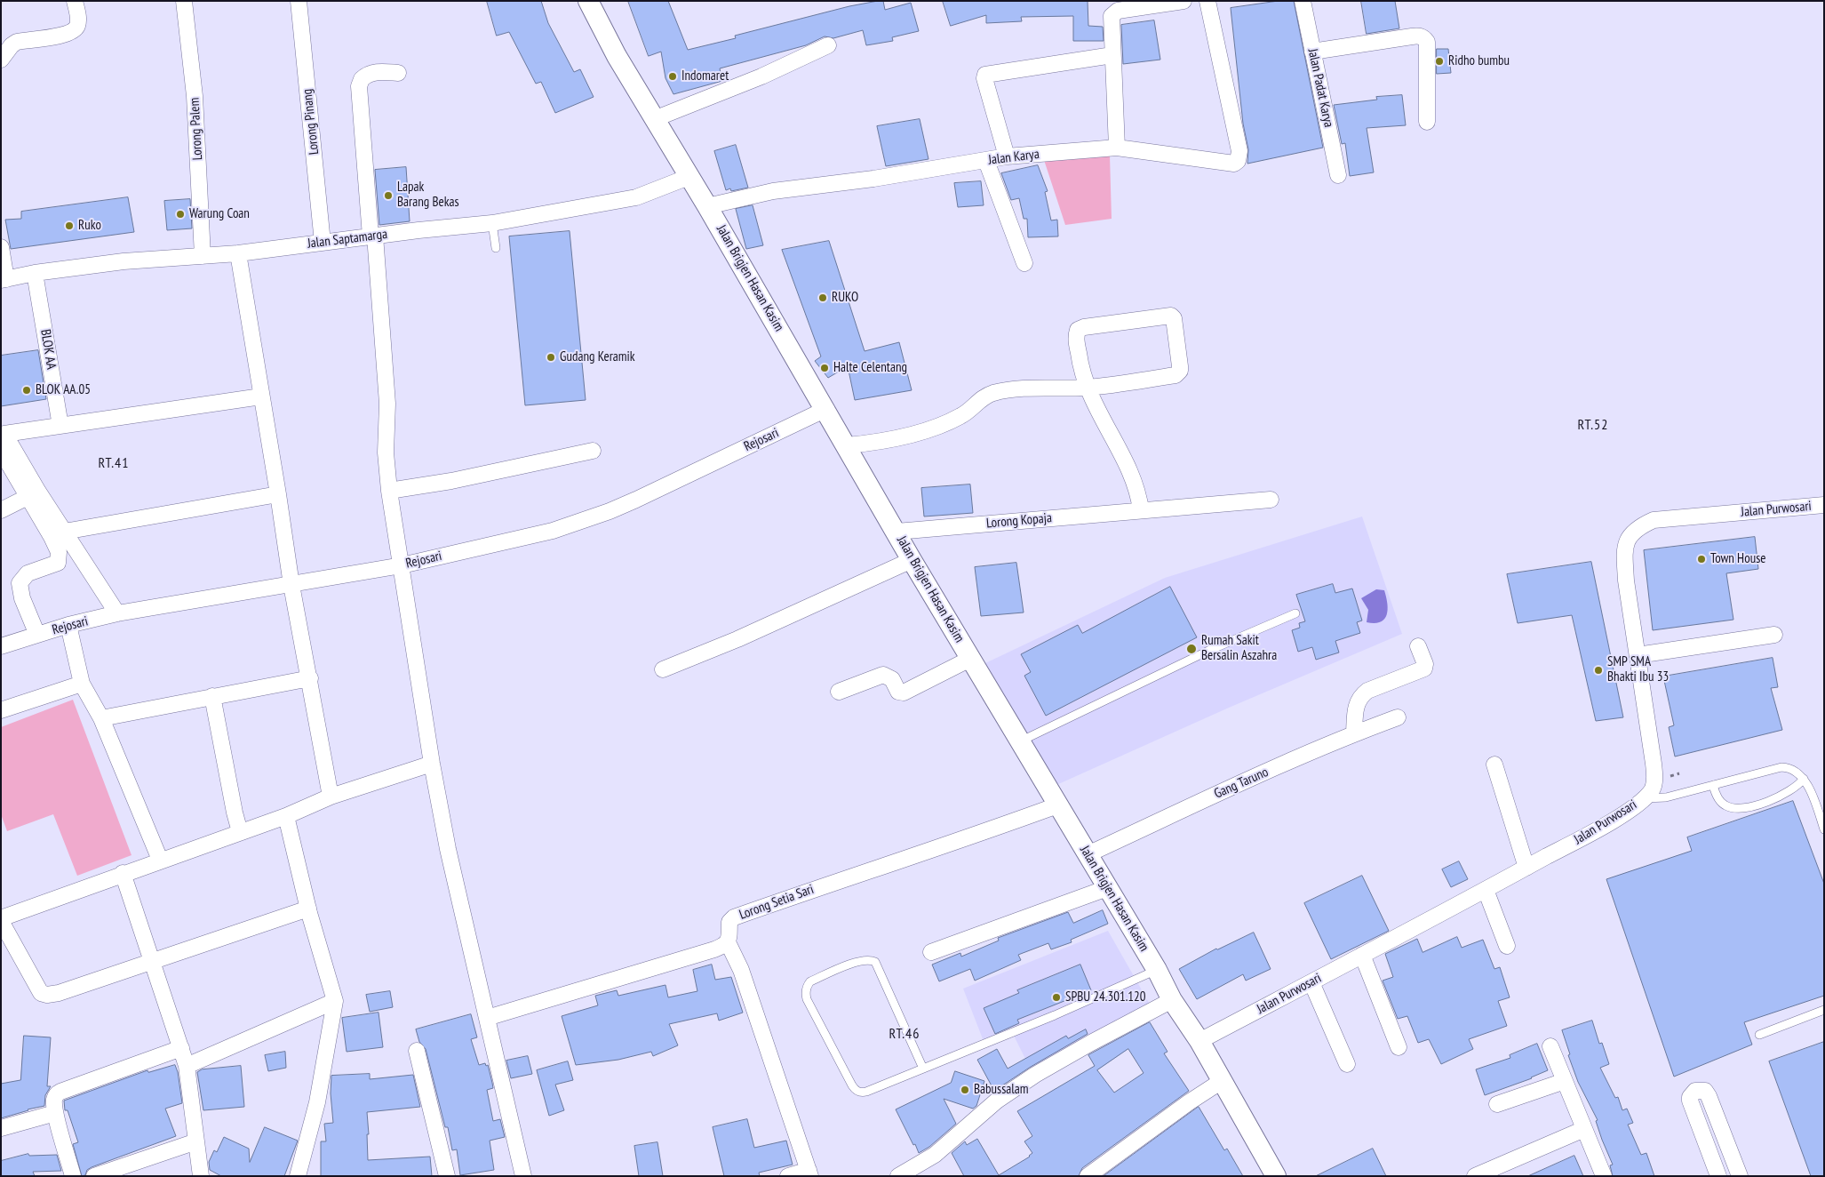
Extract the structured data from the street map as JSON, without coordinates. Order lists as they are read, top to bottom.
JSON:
{
  "streets": {
    "street": [
      "Jalan Padat Karya",
      "Lorong Pinang",
      "Lorong Palem",
      "Jalan Karya",
      "Jalan Saptamarga",
      "Jalan Brigjen Hasan Kasim",
      "BLOK AA",
      "Rejosari",
      "Jalan Purwosari",
      "Lorong Kopaja",
      "Gang Taruno",
      "Lorong Setia Sari"
    ]
  },
  "crossings": [
    ["Lorong Pinang", "Jalan Saptamarga"],
    ["Lorong Palem", "Jalan Saptamarga"],
    ["Jalan Karya", "Jalan Brigjen Hasan Kasim"],
    ["Jalan Saptamarga", "Jalan Brigjen Hasan Kasim"],
    ["Jalan Saptamarga", "BLOK AA"],
    ["Jalan Brigjen Hasan Kasim", "Rejosari"],
    ["Jalan Brigjen Hasan Kasim", "Jalan Purwosari"],
    ["Jalan Brigjen Hasan Kasim", "Lorong Kopaja"],
    ["Jalan Brigjen Hasan Kasim", "Gang Taruno"],
    ["Jalan Brigjen Hasan Kasim", "Lorong Setia Sari"]
  ],
  "districts": ["RT.52", "RT.41", "RT.46"],
  "places": [
    "Ridho bumbu",
    "Indomaret",
    "Lapak Barang Bekas",
    "Warung Coan",
    "Ruko",
    "RUKO",
    "Gudang Keramik",
    "Halte Celentang",
    "BLOK AA.05",
    "Town House",
    "Rumah Sakit Bersalin Aszahra",
    "SMP SMA Bhakti Ibu 33",
    "SPBU 24.301.120",
    "Babussalam"
  ]
}
